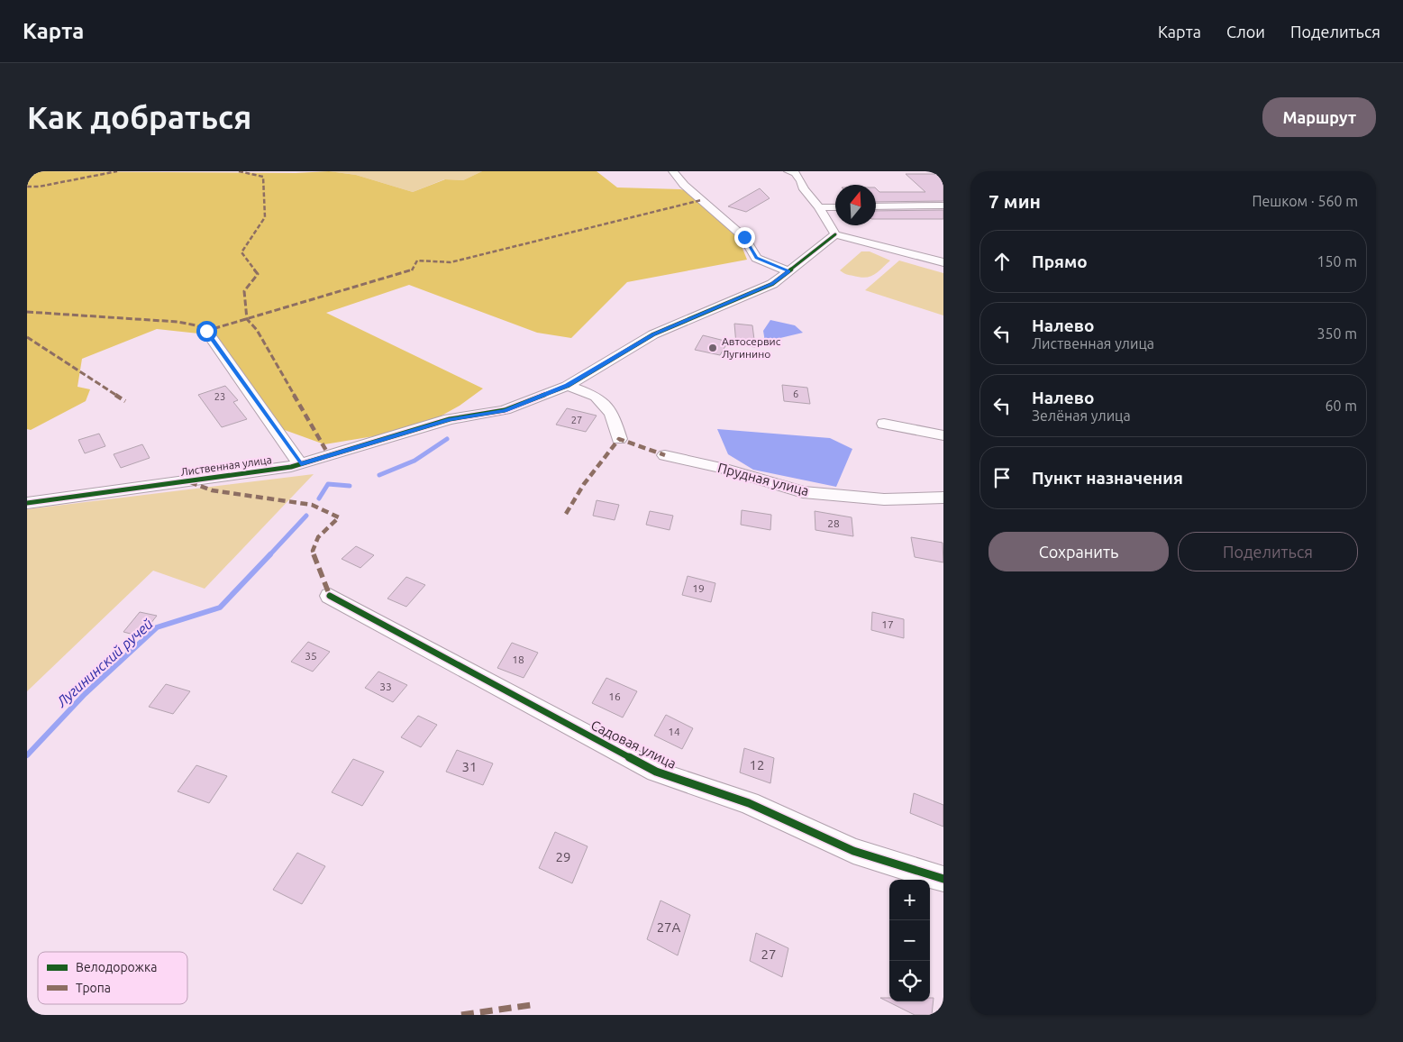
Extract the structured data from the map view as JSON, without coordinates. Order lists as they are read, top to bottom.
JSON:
{
  "streets": {
    "street": ["Лиственная улица", "Прудная улица", "Садовая улица"]
  },
  "water": ["Лугининский ручей"],
  "places": ["Автосервис Лугинино"],
  "house_numbers": [
    "6",
    "23",
    "27",
    "28",
    "19",
    "17",
    "35",
    "18",
    "33",
    "16",
    "14",
    "12",
    "31",
    "29",
    "27А",
    "27"
  ],
  "legend": ["Велодорожка", "Тропа"],
  "north": "top",
  "page": {
    "header": "Карта",
    "nav": ["Карта", "Слои", "Поделиться"],
    "buttons": [
      "Маршрут",
      ["Сохранить", "Поделиться"]
    ],
    "title": "Как добраться",
    "heading": ["7 мин", "Пешком · 560 m"],
    "list": [
      ["Прямо", "150 m"],
      ["Налево", "Лиственная улица", "350 m"],
      ["Налево", "Зелёная улица", "60 m"],
      "Пункт назначения"
    ],
    "map_buttons": ["+", "−"]
  }
}
